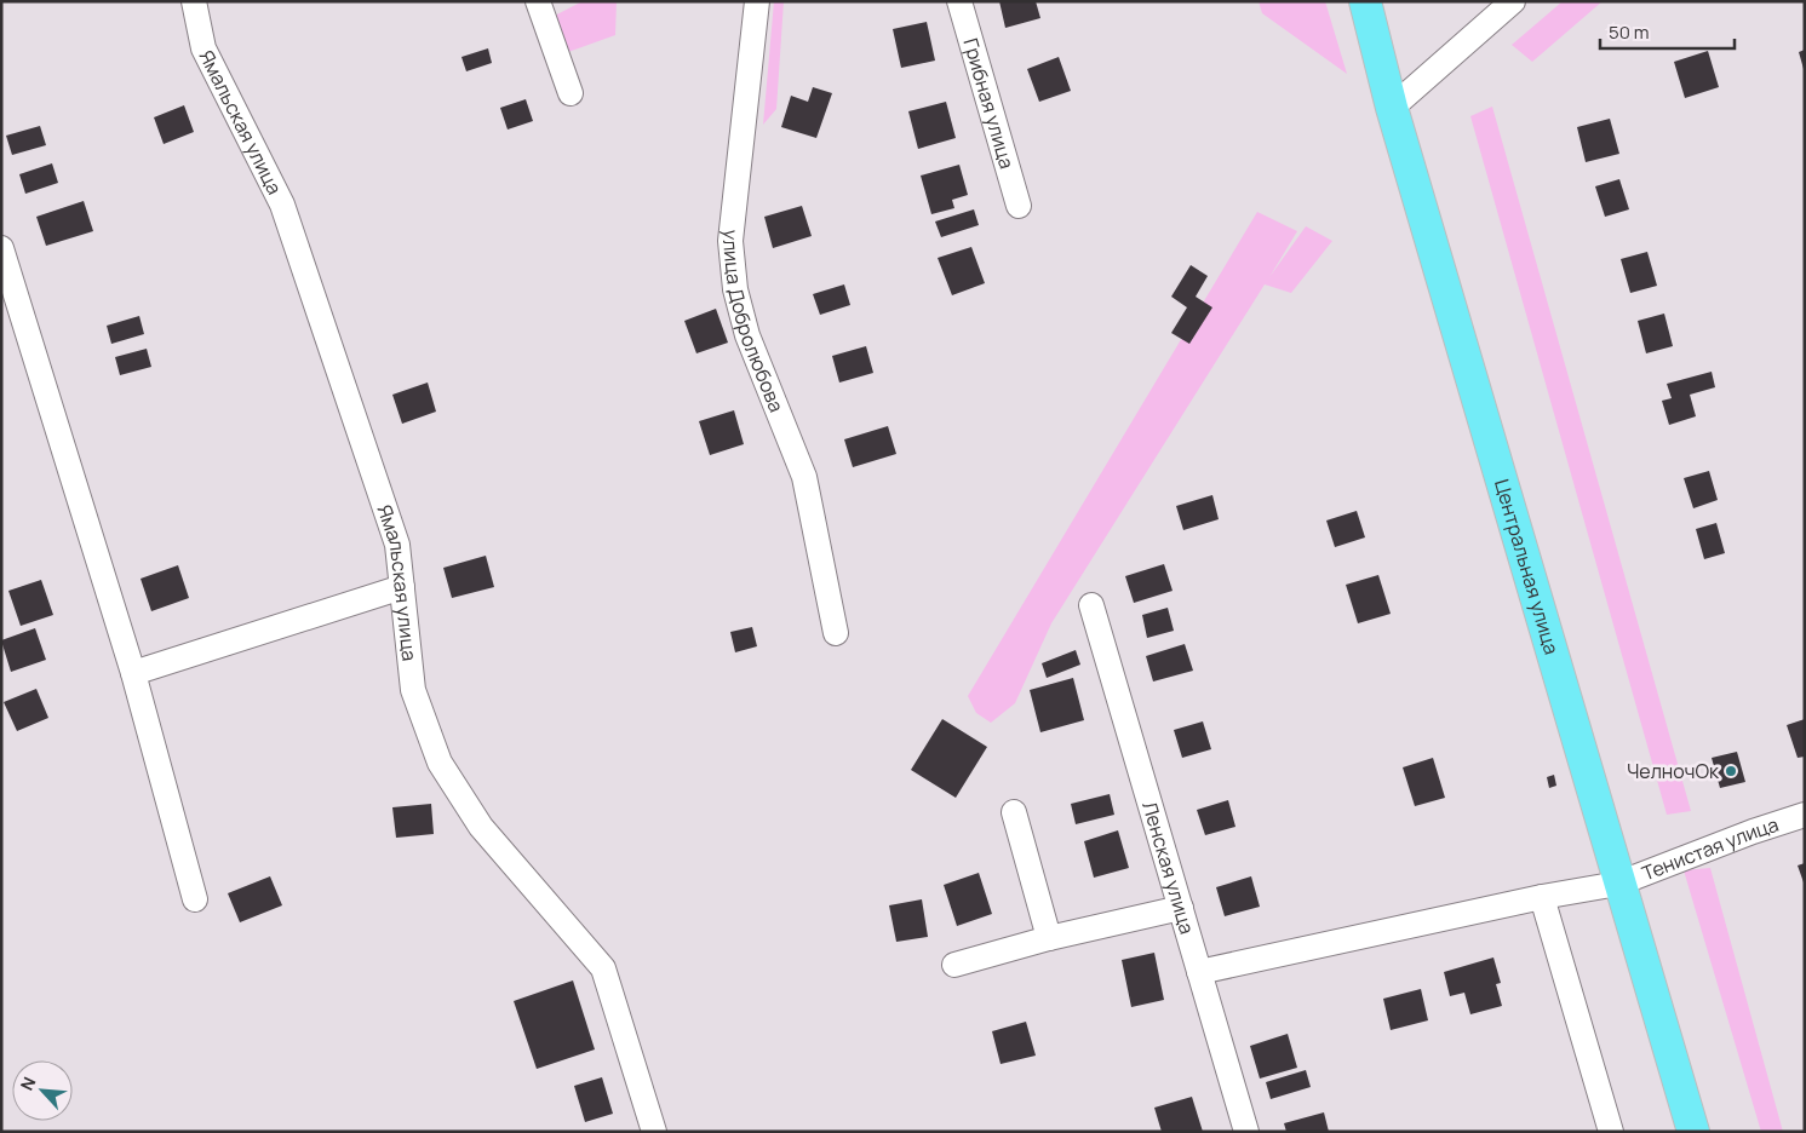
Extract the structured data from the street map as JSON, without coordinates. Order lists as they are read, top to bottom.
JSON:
{
  "streets": {
    "main road": ["Центральная улица"],
    "street": [
      "Грибная улица",
      "Ямальская улица",
      "улица Добролюбова",
      "Тенистая улица",
      "Ленская улица"
    ]
  },
  "crossings": [
    ["Центральная улица", "Тенистая улица"],
    ["Тенистая улица", "Ленская улица"]
  ],
  "places": ["ЧелночОк"],
  "scale_bar": "50 m",
  "north": "top left"
}
